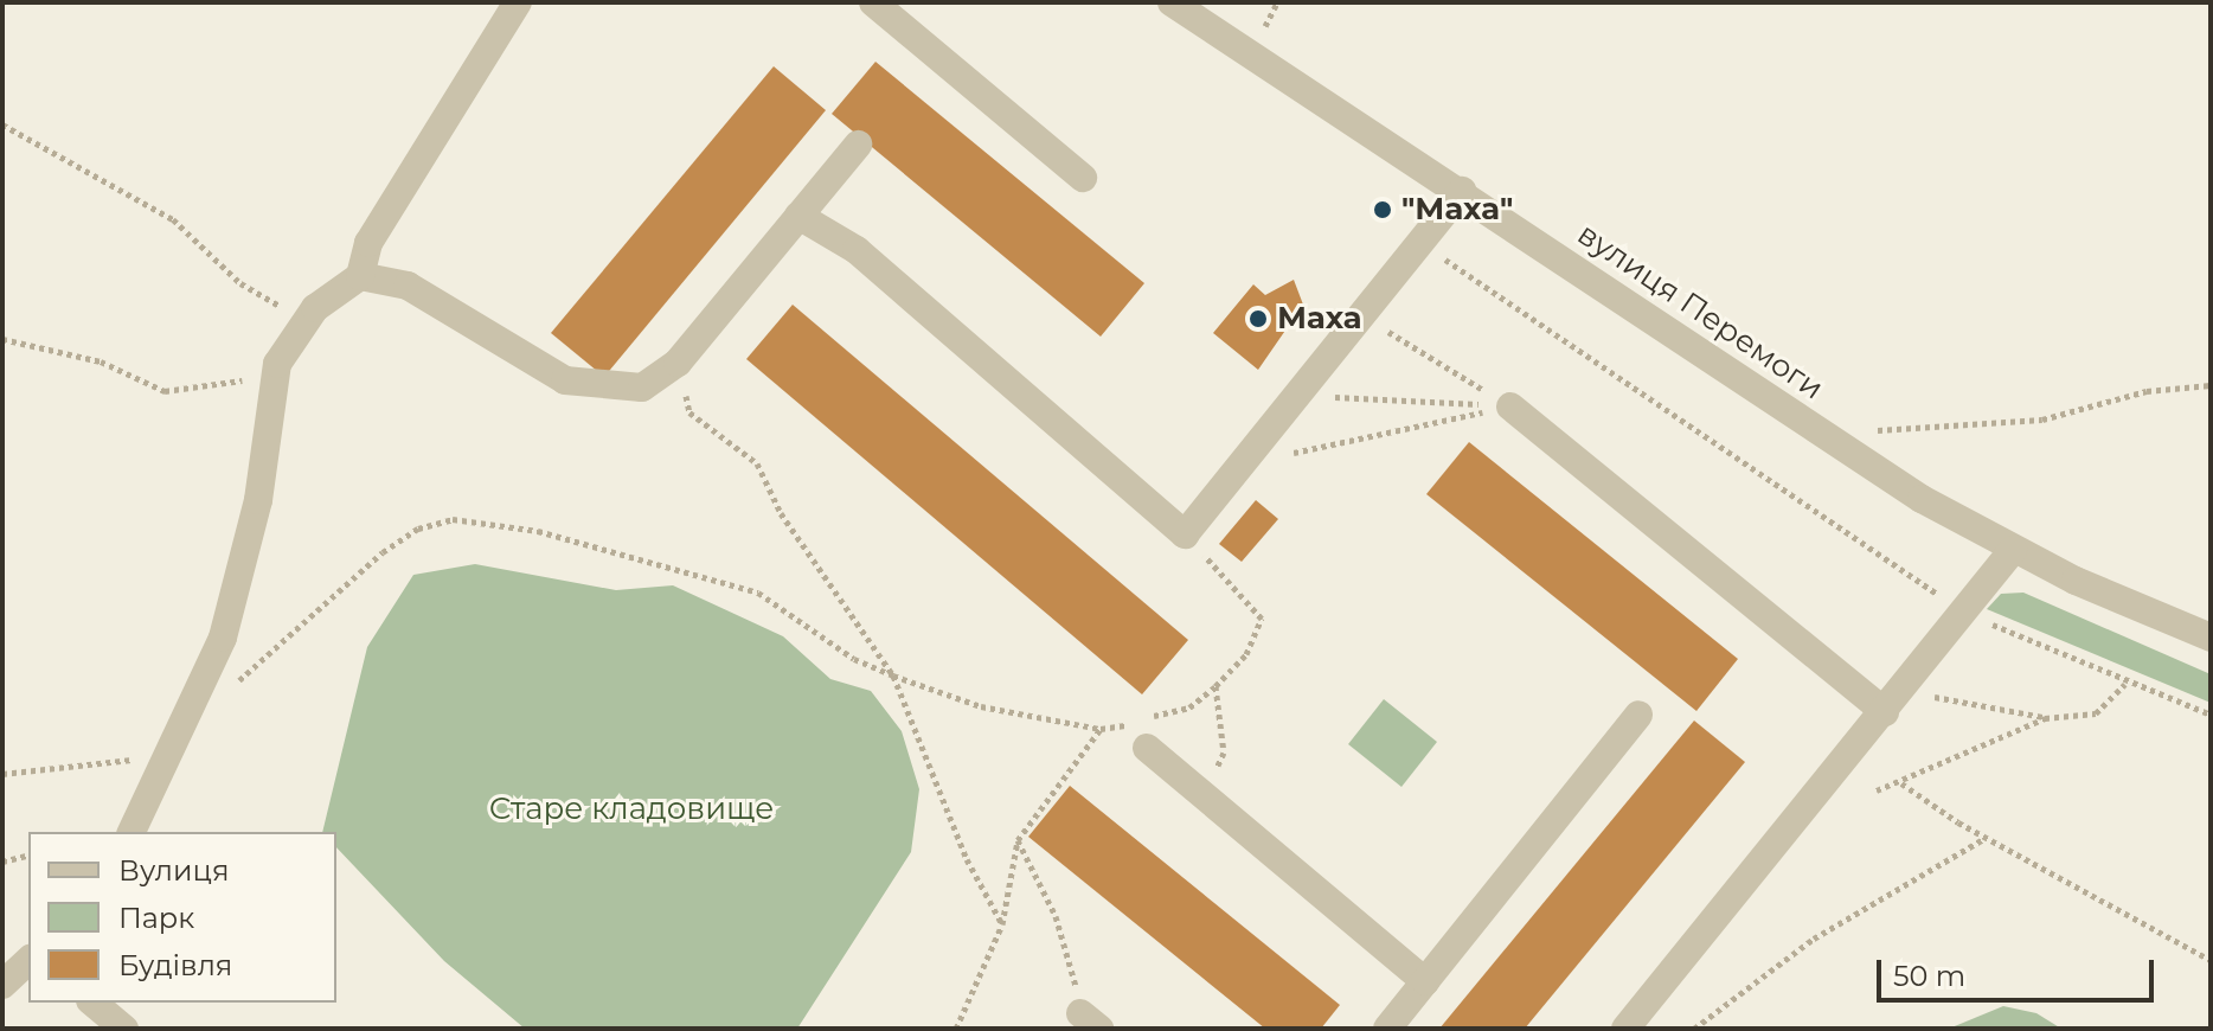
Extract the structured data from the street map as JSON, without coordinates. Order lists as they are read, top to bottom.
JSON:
{
  "streets": {
    "street": ["вулиця Перемоги"]
  },
  "parks": ["Старе кладовище"],
  "places": ["\"Маха\"", "Маха"],
  "legend": ["Вулиця", "Парк", "Будівля"],
  "scale_bar": "50 m"
}
